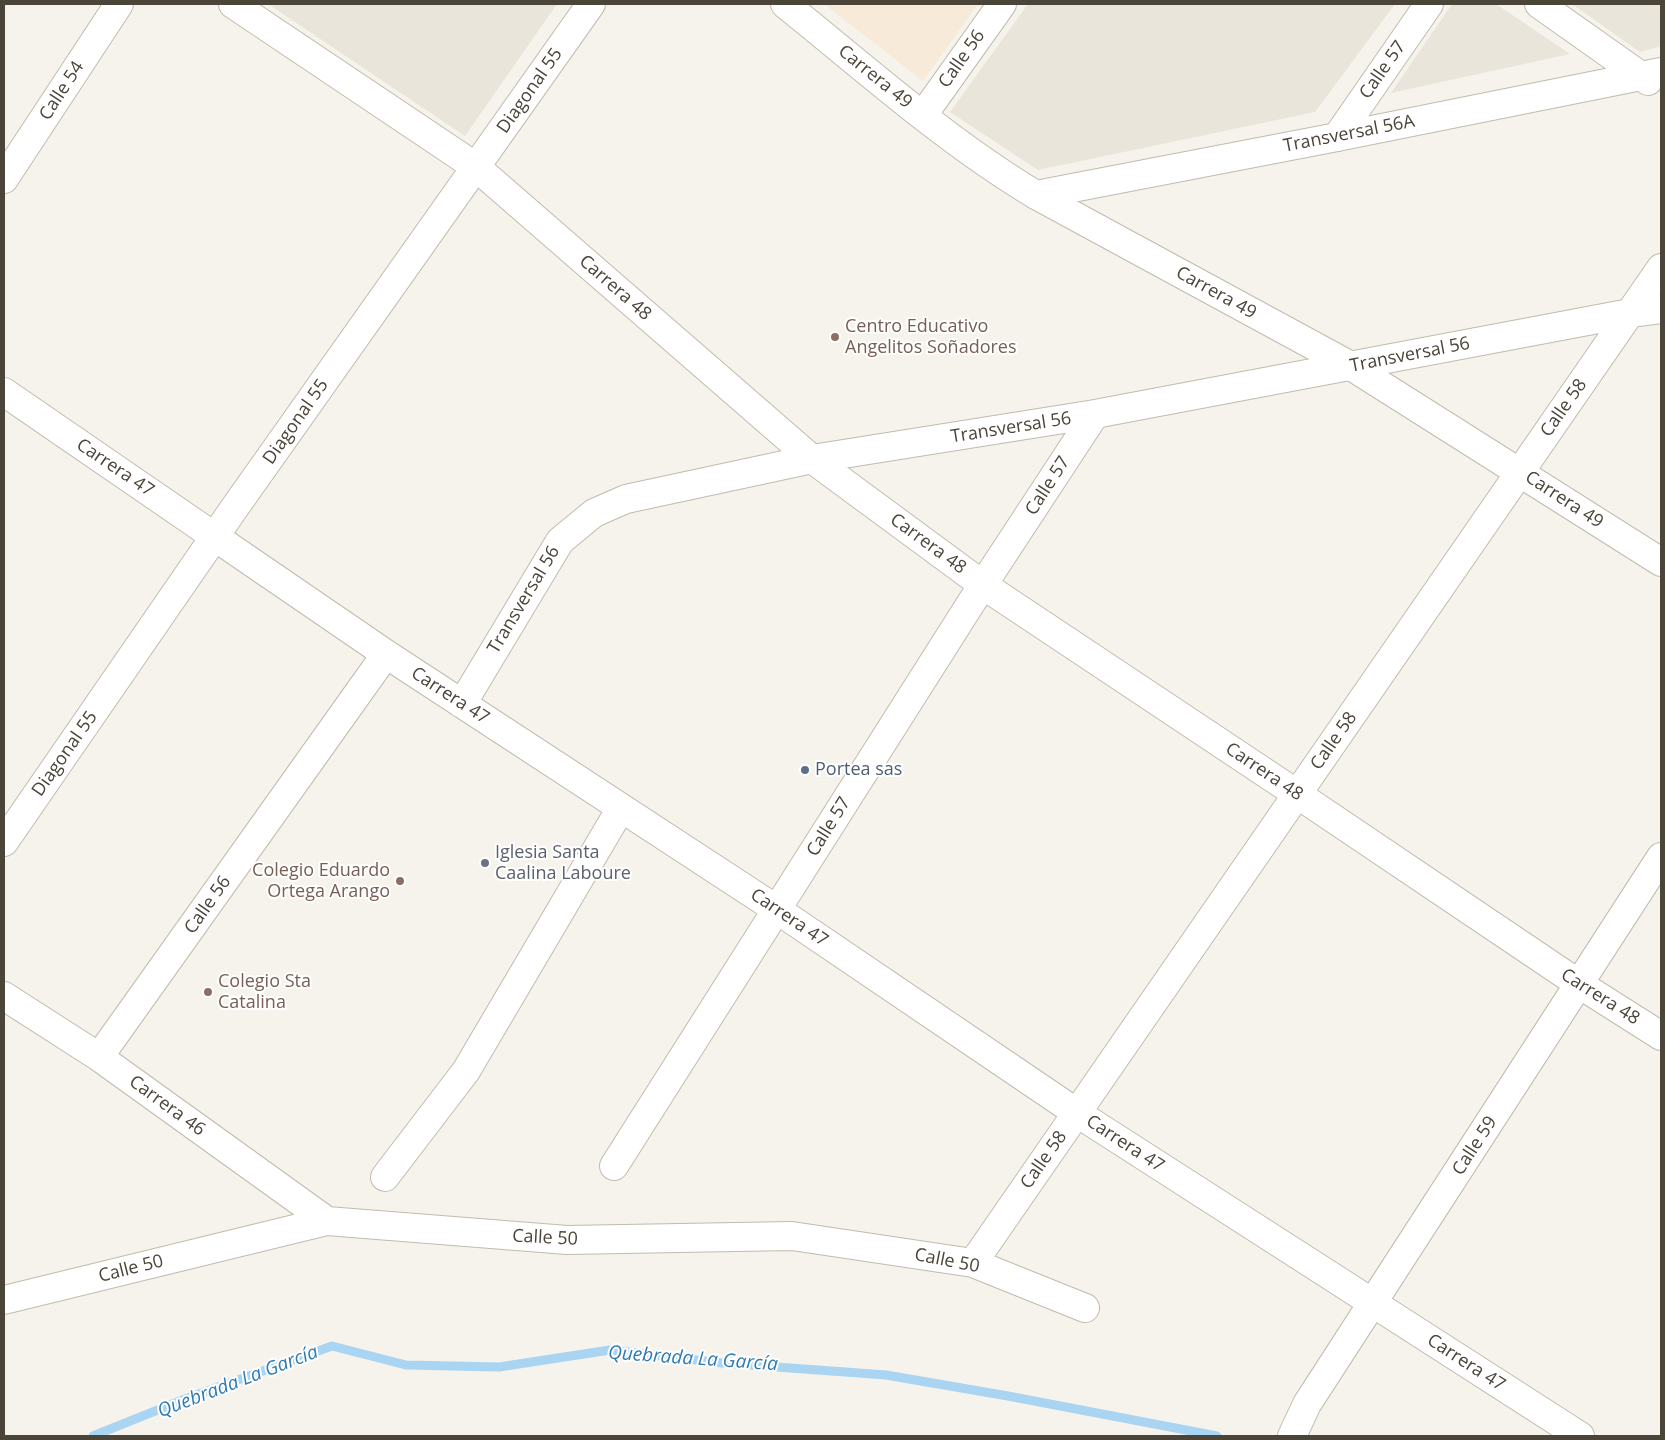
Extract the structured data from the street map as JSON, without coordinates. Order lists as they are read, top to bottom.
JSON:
{
  "streets": {
    "street": [
      "Calle 56",
      "Calle 57",
      "Carrera 49",
      "Calle 54",
      "Diagonal 55",
      "Transversal 56A",
      "Carrera 48",
      "Transversal 56",
      "Calle 58",
      "Carrera 47",
      "Carrera 46",
      "Calle 59",
      "Calle 50"
    ]
  },
  "crossings": [
    ["Calle 56", "Carrera 49"],
    ["Calle 56", "Carrera 47"],
    ["Calle 56", "Carrera 46"],
    ["Calle 57", "Transversal 56A"],
    ["Calle 57", "Carrera 48"],
    ["Calle 57", "Transversal 56"],
    ["Calle 57", "Carrera 47"],
    ["Carrera 49", "Transversal 56A"],
    ["Carrera 49", "Transversal 56"],
    ["Carrera 49", "Calle 58"],
    ["Diagonal 55", "Carrera 48"],
    ["Diagonal 55", "Carrera 47"],
    ["Carrera 48", "Transversal 56"],
    ["Carrera 48", "Calle 58"],
    ["Carrera 48", "Calle 59"],
    ["Transversal 56", "Calle 58"],
    ["Transversal 56", "Carrera 47"],
    ["Calle 58", "Carrera 47"],
    ["Calle 58", "Calle 50"],
    ["Carrera 47", "Calle 59"],
    ["Carrera 46", "Calle 50"]
  ],
  "water": ["Quebrada La García"],
  "places": [
    "Centro Educativo Angelitos Soñadores",
    "Portea sas",
    "Iglesia Santa Caalina Laboure",
    "Colegio Eduardo Ortega Arango",
    "Colegio Sta Catalina"
  ]
}
